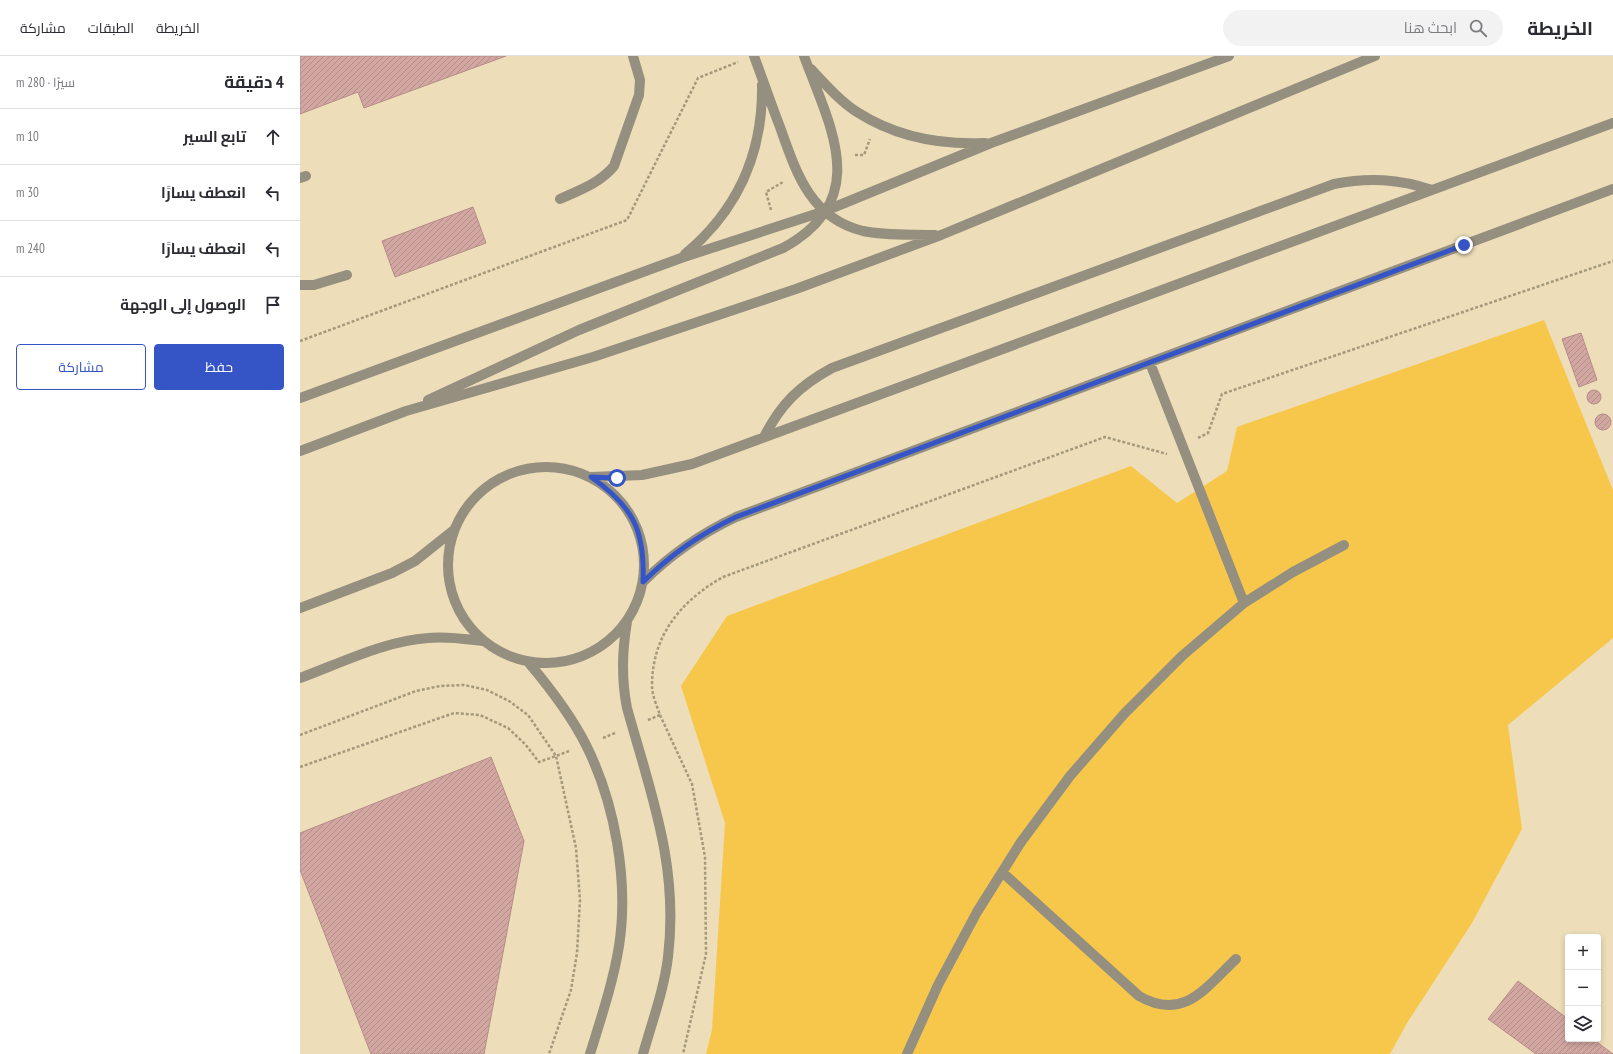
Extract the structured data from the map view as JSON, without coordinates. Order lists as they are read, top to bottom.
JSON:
{
  "page": {
    "header": "الخريطة",
    "search": "ابحث هنا",
    "nav": ["الخريطة", "الطبقات", "مشاركة"],
    "heading": ["4 دقيقة", "سيرًا · 280 m"],
    "list": [
      ["تابع السير", "10 m"],
      ["انعطف يسارًا", "30 m"],
      ["انعطف يسارًا", "240 m"],
      "الوصول إلى الوجهة"
    ],
    "buttons": ["حفظ", "مشاركة"],
    "map_buttons": ["+", "−"]
  }
}
